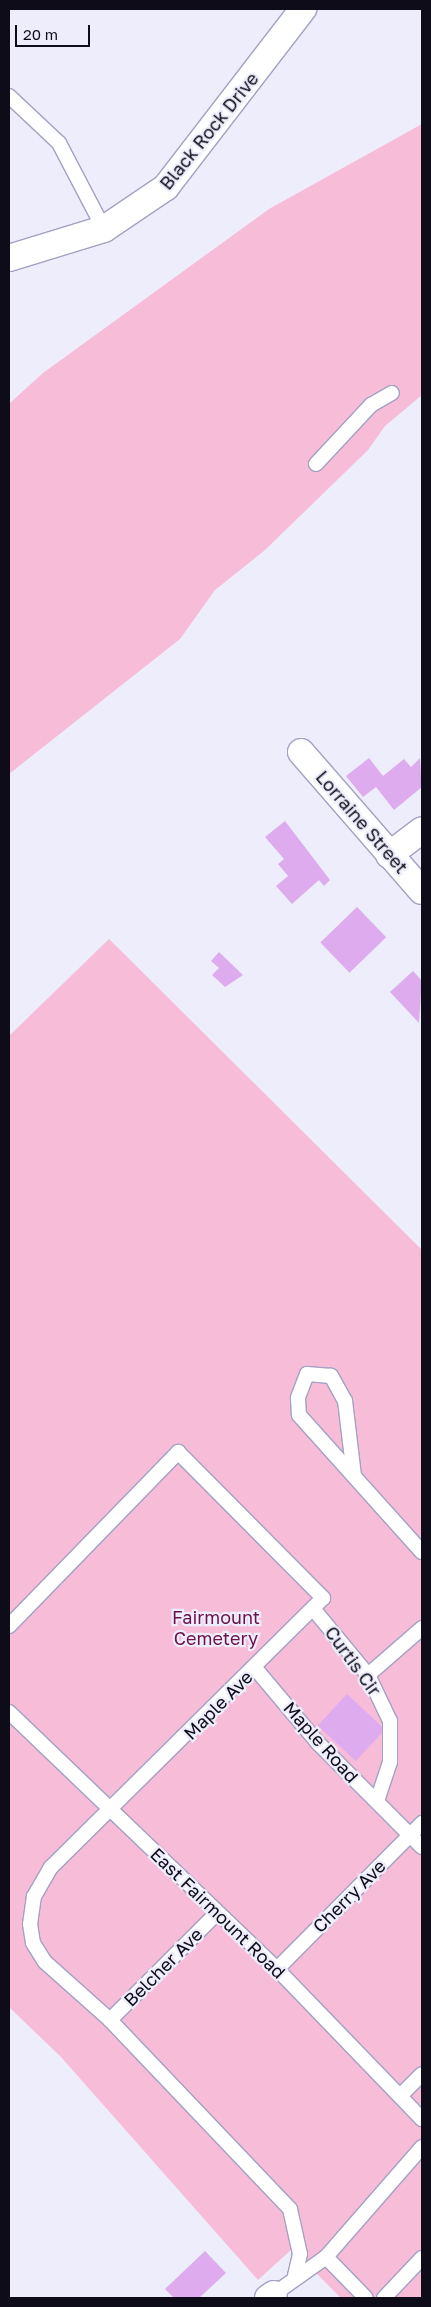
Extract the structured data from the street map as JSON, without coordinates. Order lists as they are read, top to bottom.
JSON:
{
  "streets": {
    "street": ["Black Rock Drive", "Lorraine Street"],
    "lane": [
      "Curtis Cir",
      "Maple Ave",
      "Maple Road",
      "Cherry Ave",
      "East Fairmount Road",
      "Belcher Ave"
    ]
  },
  "crossings": [
    ["Curtis Cir", "Maple Ave"],
    ["Curtis Cir", "Maple Road"],
    ["Maple Ave", "Maple Road"],
    ["Maple Ave", "East Fairmount Road"],
    ["Maple Ave", "Belcher Ave"],
    ["Maple Road", "Cherry Ave"],
    ["Cherry Ave", "East Fairmount Road"],
    ["East Fairmount Road", "Belcher Ave"]
  ],
  "parks": ["Fairmount Cemetery"],
  "scale_bar": "20 m"
}
